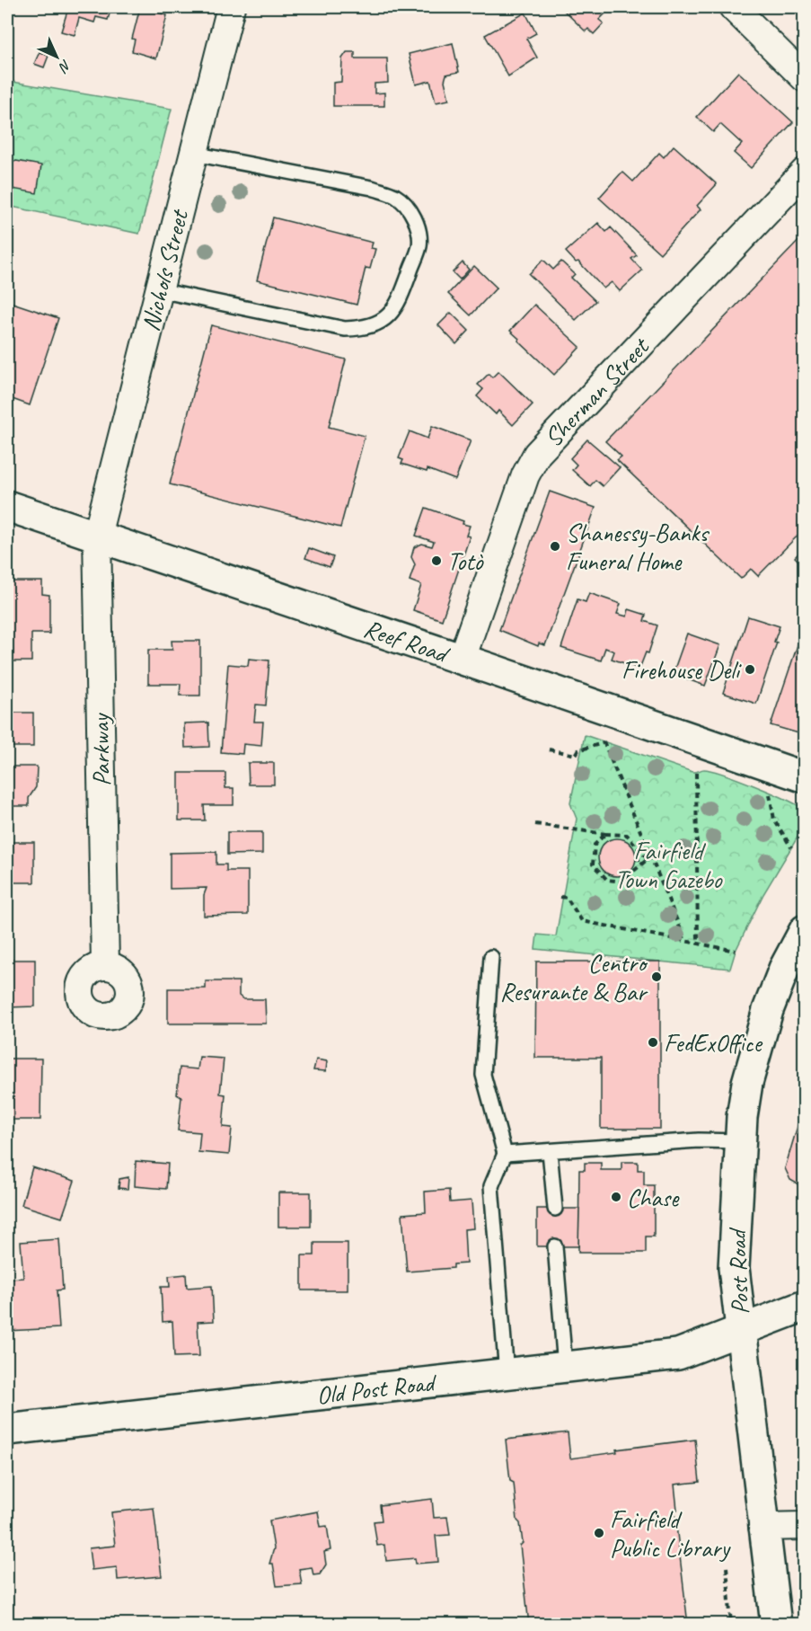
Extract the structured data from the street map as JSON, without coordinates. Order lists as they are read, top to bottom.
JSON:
{
  "streets": {
    "street": [
      "Nichols Street",
      "Sherman Street",
      "Reef Road",
      "Parkway",
      "Post Road",
      "Old Post Road"
    ]
  },
  "crossings": [
    ["Nichols Street", "Reef Road"],
    ["Nichols Street", "Parkway"],
    ["Sherman Street", "Reef Road"],
    ["Reef Road", "Parkway"],
    ["Post Road", "Old Post Road"]
  ],
  "parks": ["Fairfield Town Gazebo"],
  "places": [
    "Shanessy-Banks Funeral Home",
    "Totò",
    "Firehouse Deli",
    "Centro Resurante & Bar",
    "FedExOffice",
    "Chase",
    "Fairfield Public Library"
  ],
  "north": "bottom right"
}
